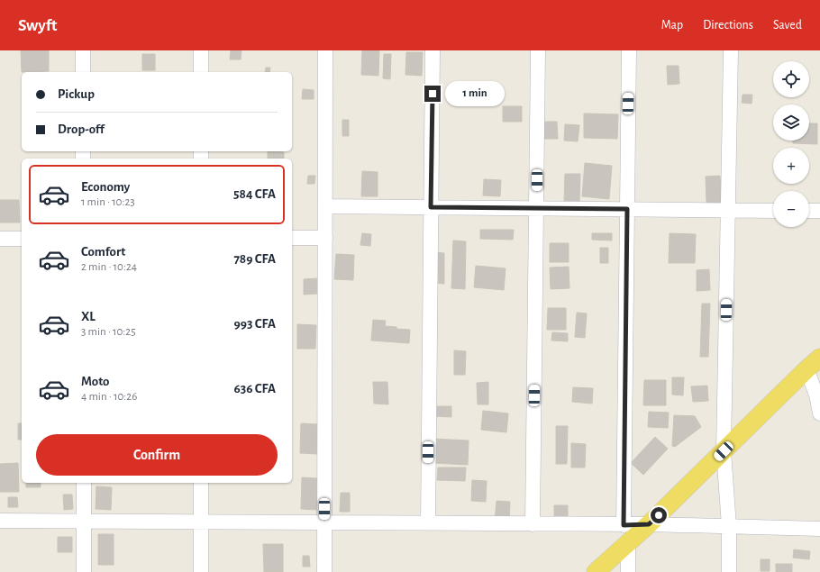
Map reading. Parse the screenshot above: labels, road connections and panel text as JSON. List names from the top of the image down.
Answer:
{
  "page": {
    "header": "Swyft",
    "nav": ["Map", "Directions", "Saved"],
    "map_buttons": ["+", "−"],
    "banner": ["Pickup", "Drop-off"],
    "bubble": "1 min",
    "list": [
      {
        "name": "Economy",
        "note": "1 min · 10:23",
        "value": "584 CFA"
      },
      {
        "name": "Comfort",
        "note": "2 min · 10:24",
        "value": "789 CFA"
      },
      {
        "name": "XL",
        "note": "3 min · 10:25",
        "value": "993 CFA"
      },
      {
        "name": "Moto",
        "note": "4 min · 10:26",
        "value": "636 CFA"
      }
    ],
    "buttons": "Confirm"
  }
}
